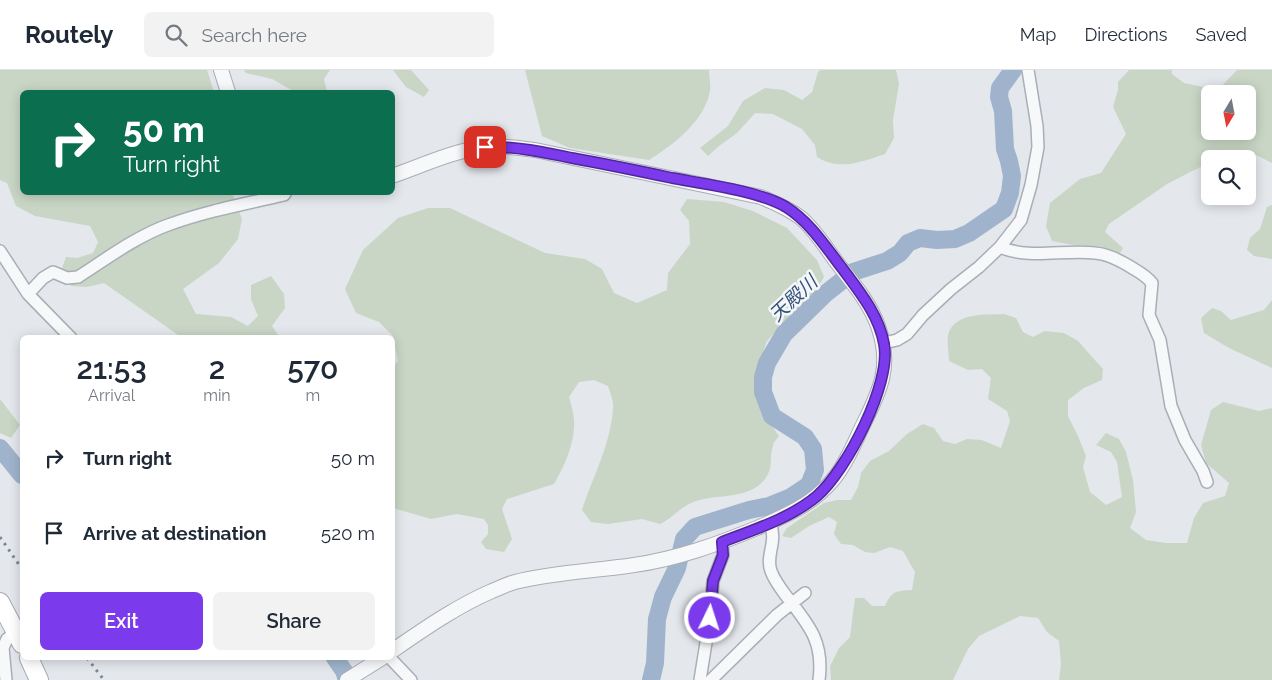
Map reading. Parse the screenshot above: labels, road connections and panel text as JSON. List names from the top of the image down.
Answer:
{
  "water": ["天殿川"],
  "north": "bottom",
  "page": {
    "header": "Routely",
    "search": "Search here",
    "nav": ["Map", "Directions", "Saved"],
    "turn": ["50 m", "Turn right"],
    "eta": [
      "21:53",
      "Arrival",
      "2",
      "min",
      "570",
      "m"
    ],
    "list": [
      {
        "name": "Turn right",
        "value": "50 m"
      },
      {
        "name": "Arrive at destination",
        "value": "520 m"
      }
    ],
    "buttons": ["Exit", "Share"]
  }
}
